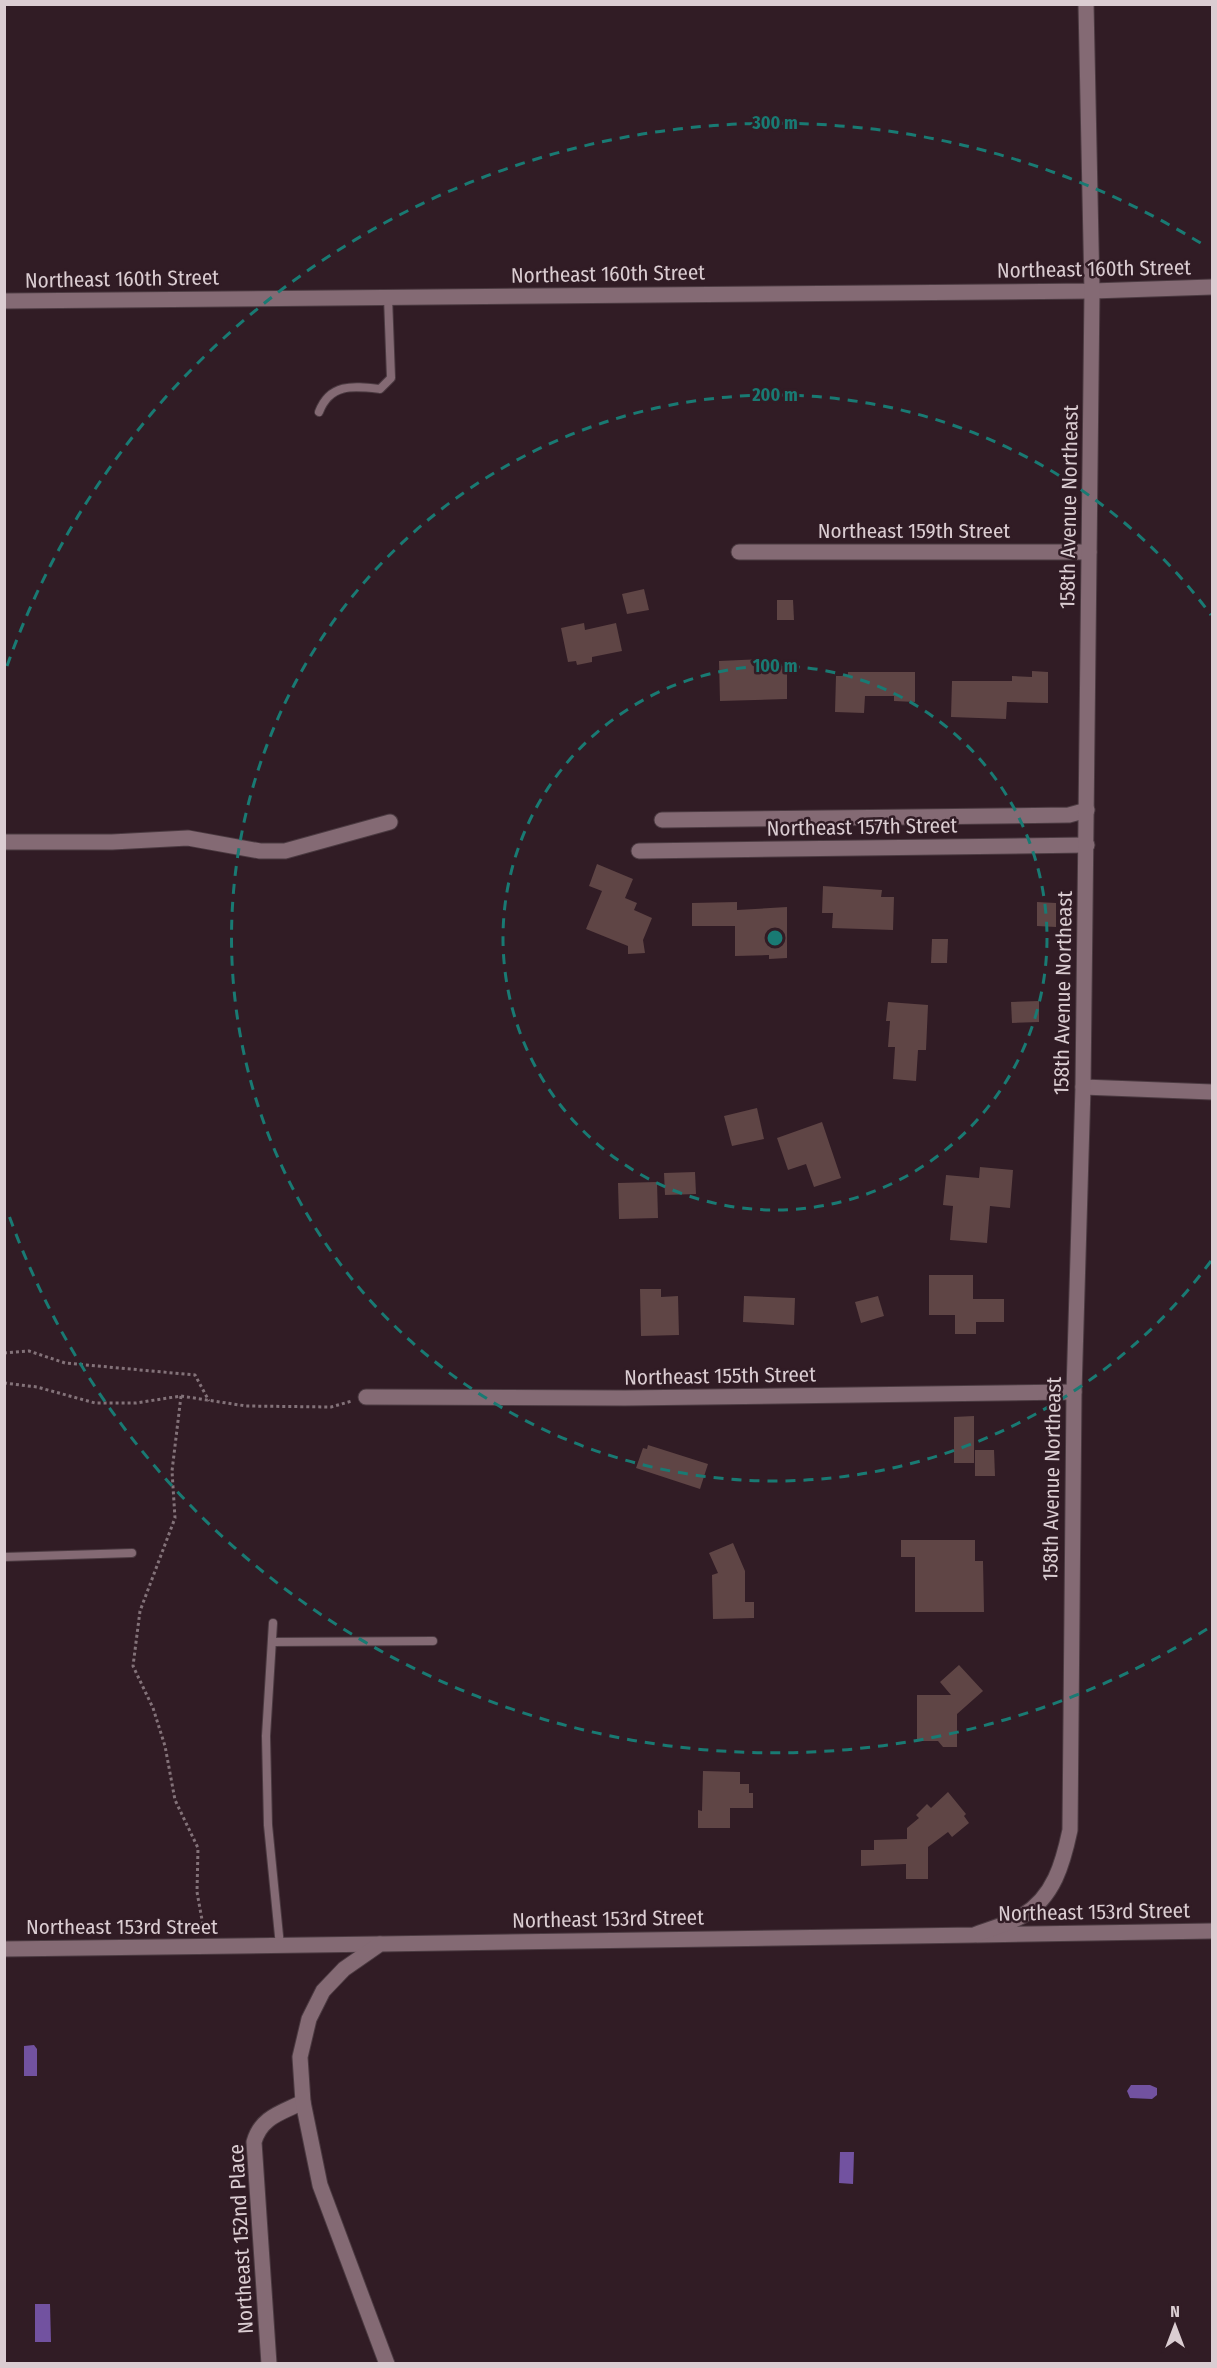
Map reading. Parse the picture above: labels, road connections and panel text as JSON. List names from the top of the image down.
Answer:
{
  "streets": {
    "street": [
      "Northeast 160th Street",
      "158th Avenue Northeast",
      "Northeast 159th Street",
      "Northeast 157th Street",
      "Northeast 155th Street",
      "Northeast 153rd Street",
      "Northeast 152nd Place"
    ]
  },
  "crossings": [
    ["Northeast 160th Street", "158th Avenue Northeast"],
    ["158th Avenue Northeast", "Northeast 159th Street"],
    ["158th Avenue Northeast", "Northeast 157th Street"],
    ["158th Avenue Northeast", "Northeast 155th Street"],
    ["158th Avenue Northeast", "Northeast 153rd Street"]
  ],
  "north": "top",
  "rings": ["300 m", "200 m", "100 m"]
}
